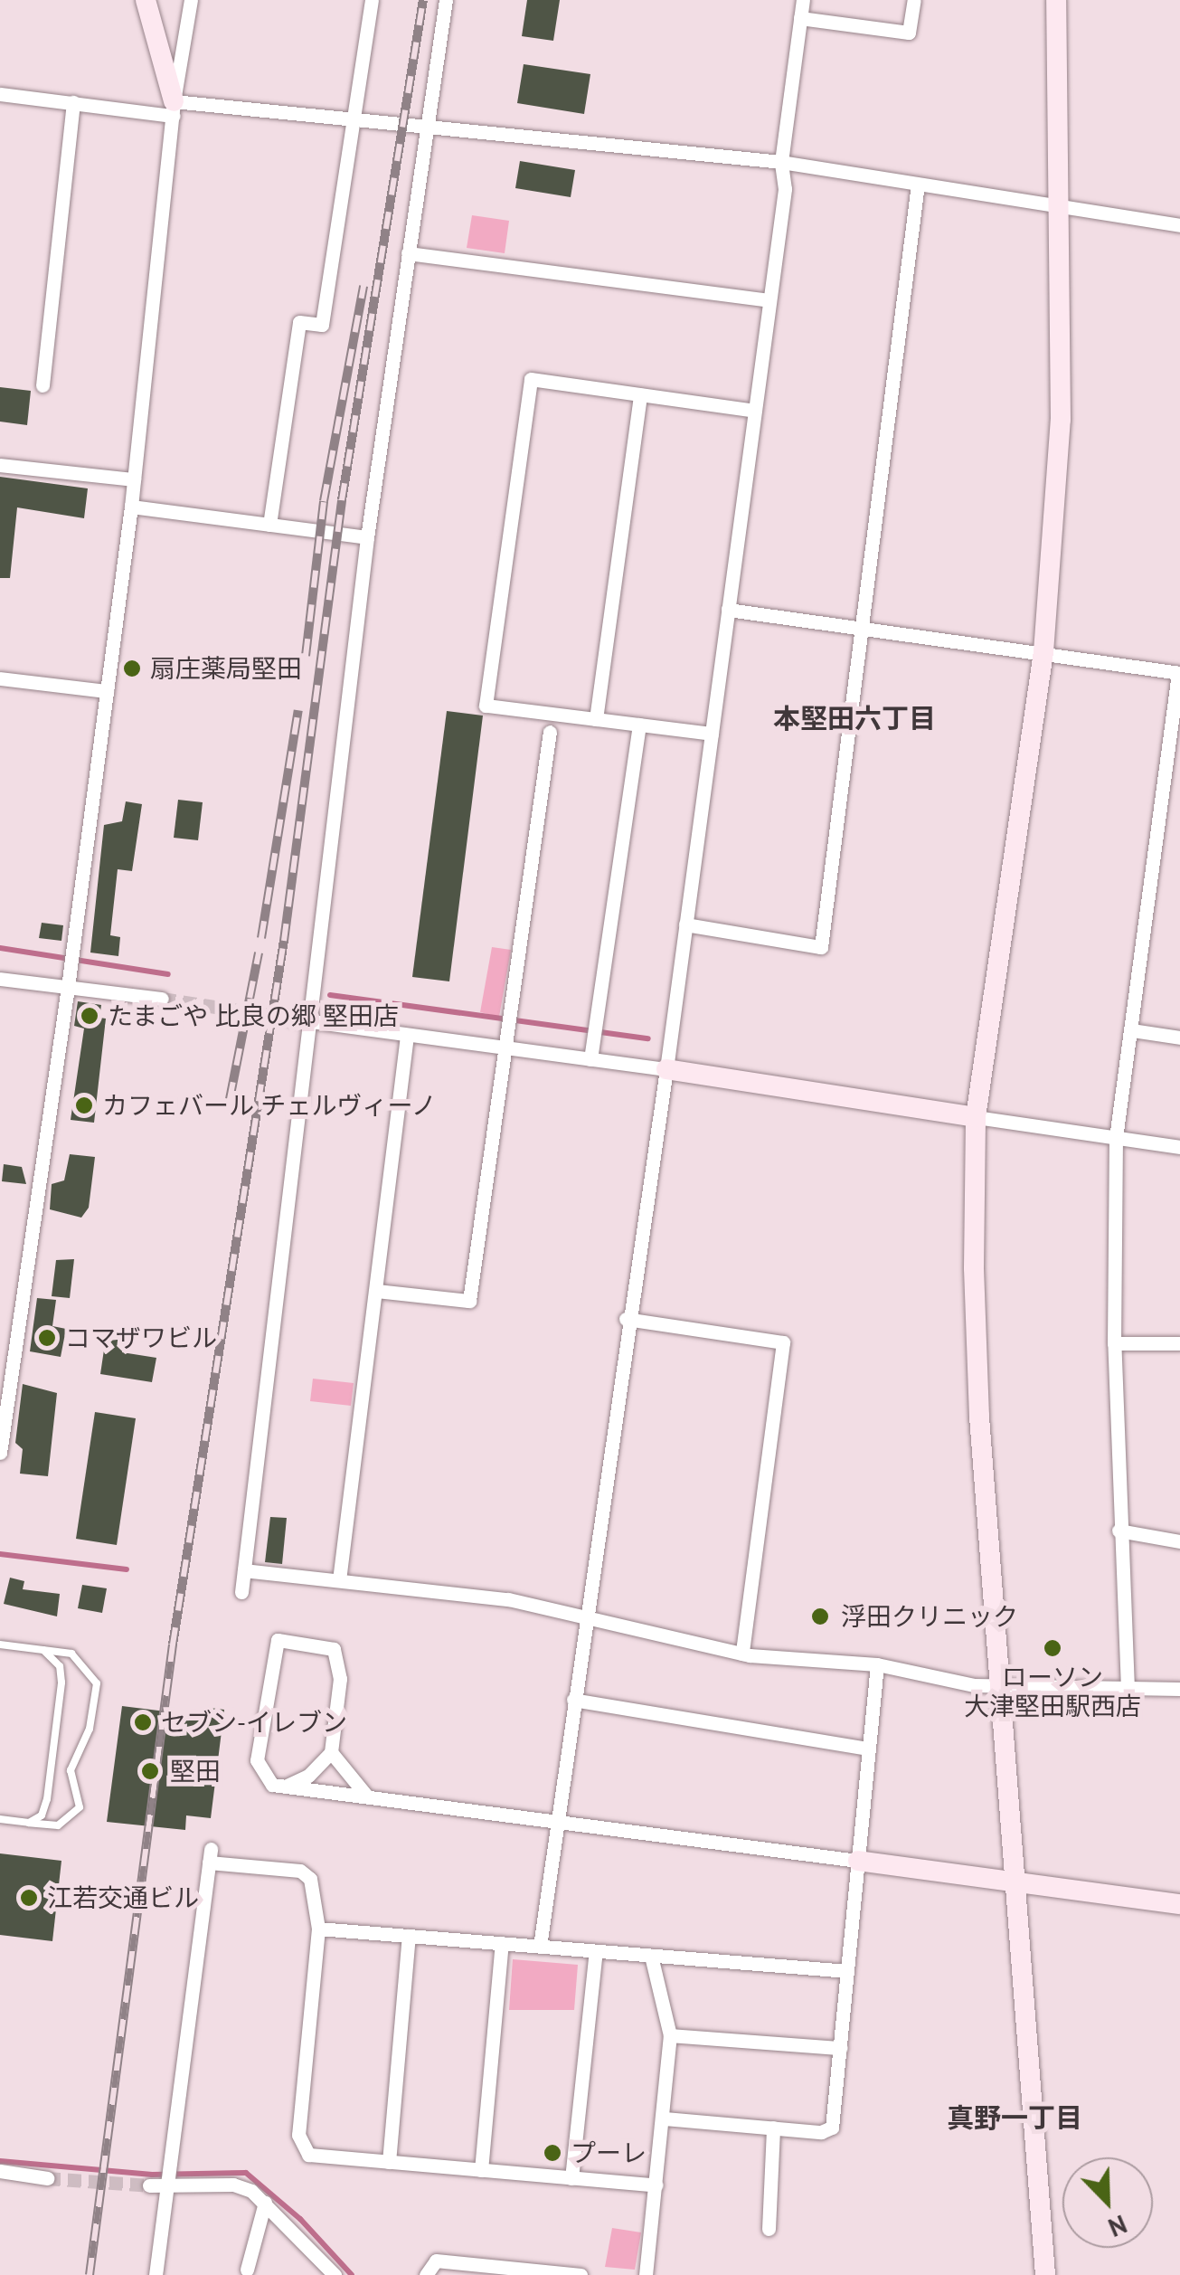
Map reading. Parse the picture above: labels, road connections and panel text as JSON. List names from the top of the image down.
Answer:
{
  "districts": ["本堅田六丁目", "真野一丁目"],
  "places": [
    "扇庄薬局堅田",
    "たまごや 比良の郷 堅田店",
    "カフェバール チェルヴィーノ",
    "コマザワビル",
    "浮田クリニック",
    "ローソン 大津堅田駅西店",
    "セブン-イレブン",
    "堅田",
    "江若交通ビル",
    "プーレ"
  ],
  "north": "bottom right"
}
